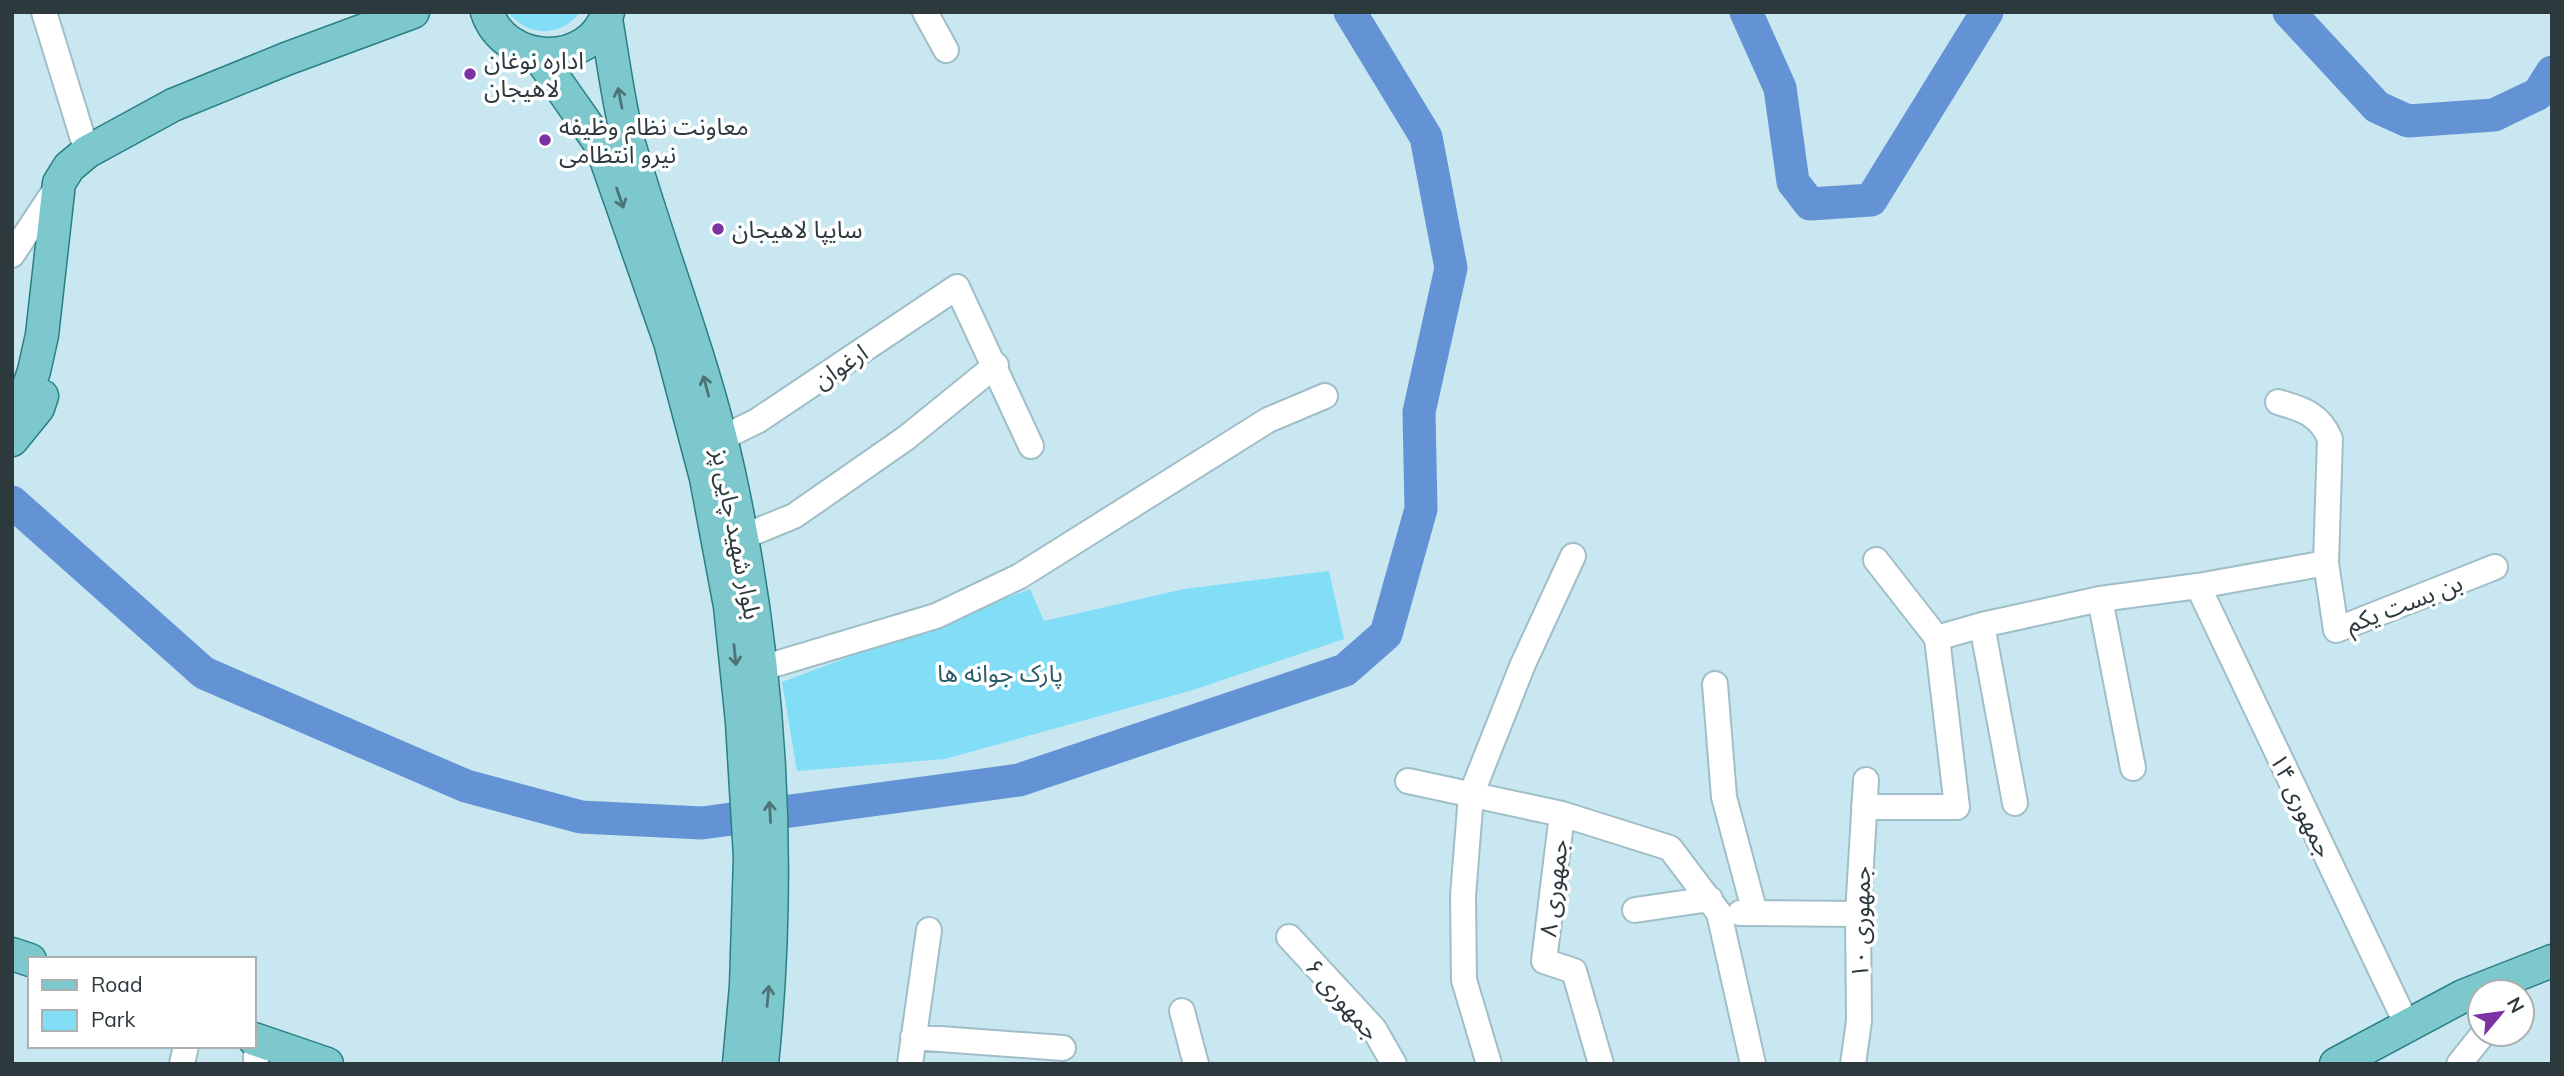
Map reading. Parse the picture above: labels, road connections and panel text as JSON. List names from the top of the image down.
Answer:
{
  "streets": {
    "main road": ["بلوار شهید چایی پز"],
    "street": [
      "ارغوان",
      "بن بست یکم",
      "جمهوری ۱۴",
      "جمهوری ۸",
      "جمهوری ۱۰",
      "جمهوری ۶"
    ]
  },
  "crossings": [
    ["ارغوان", "بلوار شهید چایی پز"]
  ],
  "parks": ["پارک جوانه ها"],
  "places": ["اداره نوغان لاهیجان", "معاونت نظام وظیفه نیرو انتظامی", "سایپا لاهیجان"],
  "legend": ["Road", "Park"],
  "north": "top right"
}
